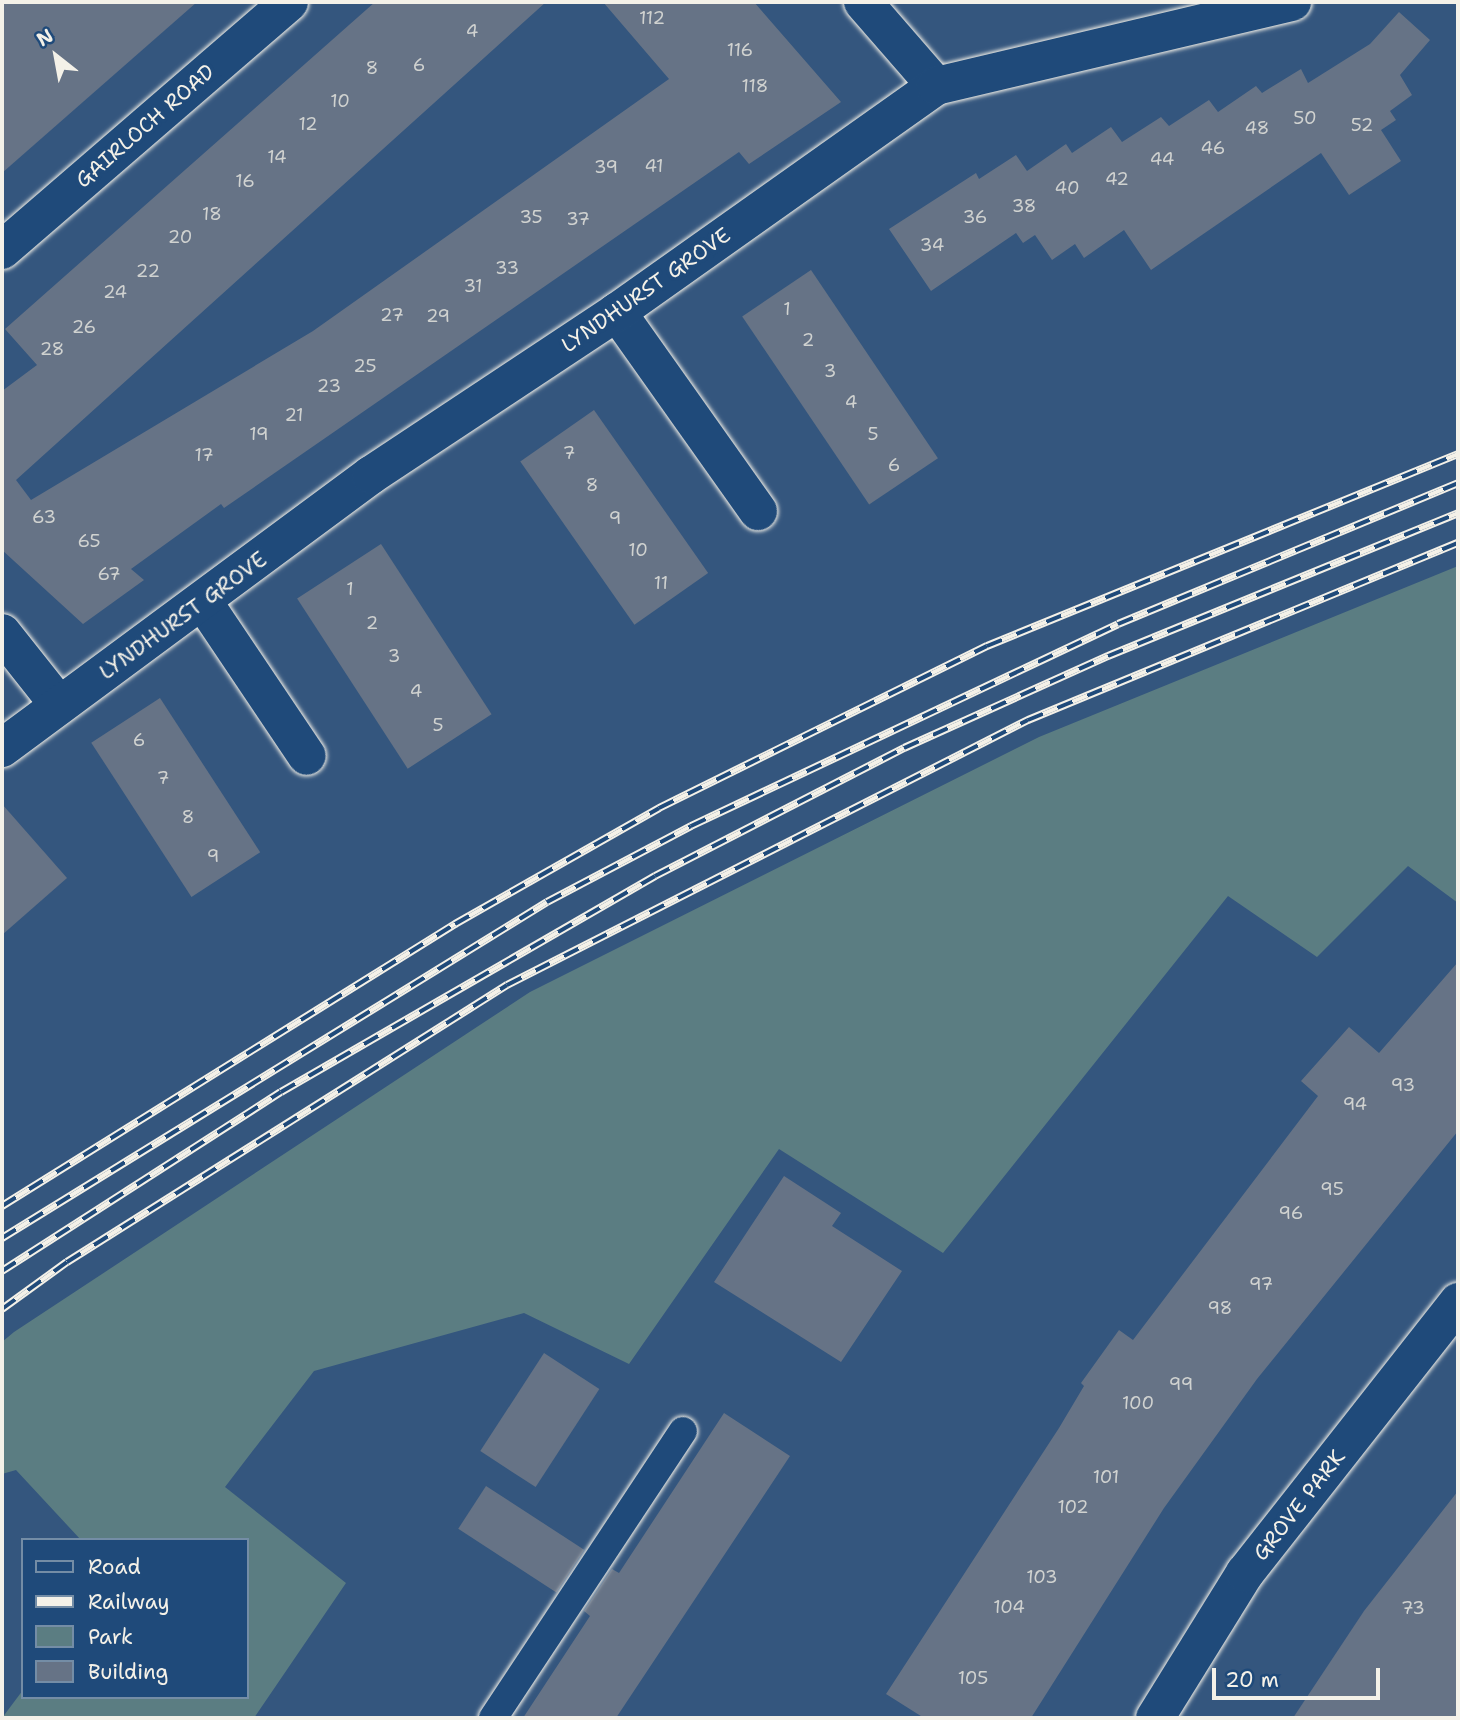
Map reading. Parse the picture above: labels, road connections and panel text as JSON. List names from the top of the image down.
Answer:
{
  "streets": {
    "street": ["GAIRLOCH ROAD", "LYNDHURST GROVE", "GROVE PARK"]
  },
  "house_numbers": [
    "112",
    "4",
    "116",
    "6",
    "8",
    "118",
    "10",
    "50",
    "12",
    "52",
    "48",
    "46",
    "14",
    "44",
    "41",
    "39",
    "42",
    "16",
    "40",
    "38",
    "18",
    "35",
    "36",
    "37",
    "20",
    "34",
    "33",
    "22",
    "31",
    "24",
    "1",
    "27",
    "29",
    "26",
    "2",
    "28",
    "25",
    "3",
    "23",
    "4",
    "21",
    "19",
    "5",
    "7",
    "17",
    "6",
    "8",
    "63",
    "9",
    "65",
    "10",
    "67",
    "11",
    "1",
    "2",
    "3",
    "4",
    "5",
    "6",
    "7",
    "8",
    "9",
    "93",
    "94",
    "95",
    "96",
    "97",
    "98",
    "99",
    "100",
    "101",
    "102",
    "103",
    "104",
    "73",
    "105"
  ],
  "legend": [
    "Road",
    "Railway",
    "Park",
    "Building"
  ],
  "scale_bar": "20 m",
  "north": "top left"
}
